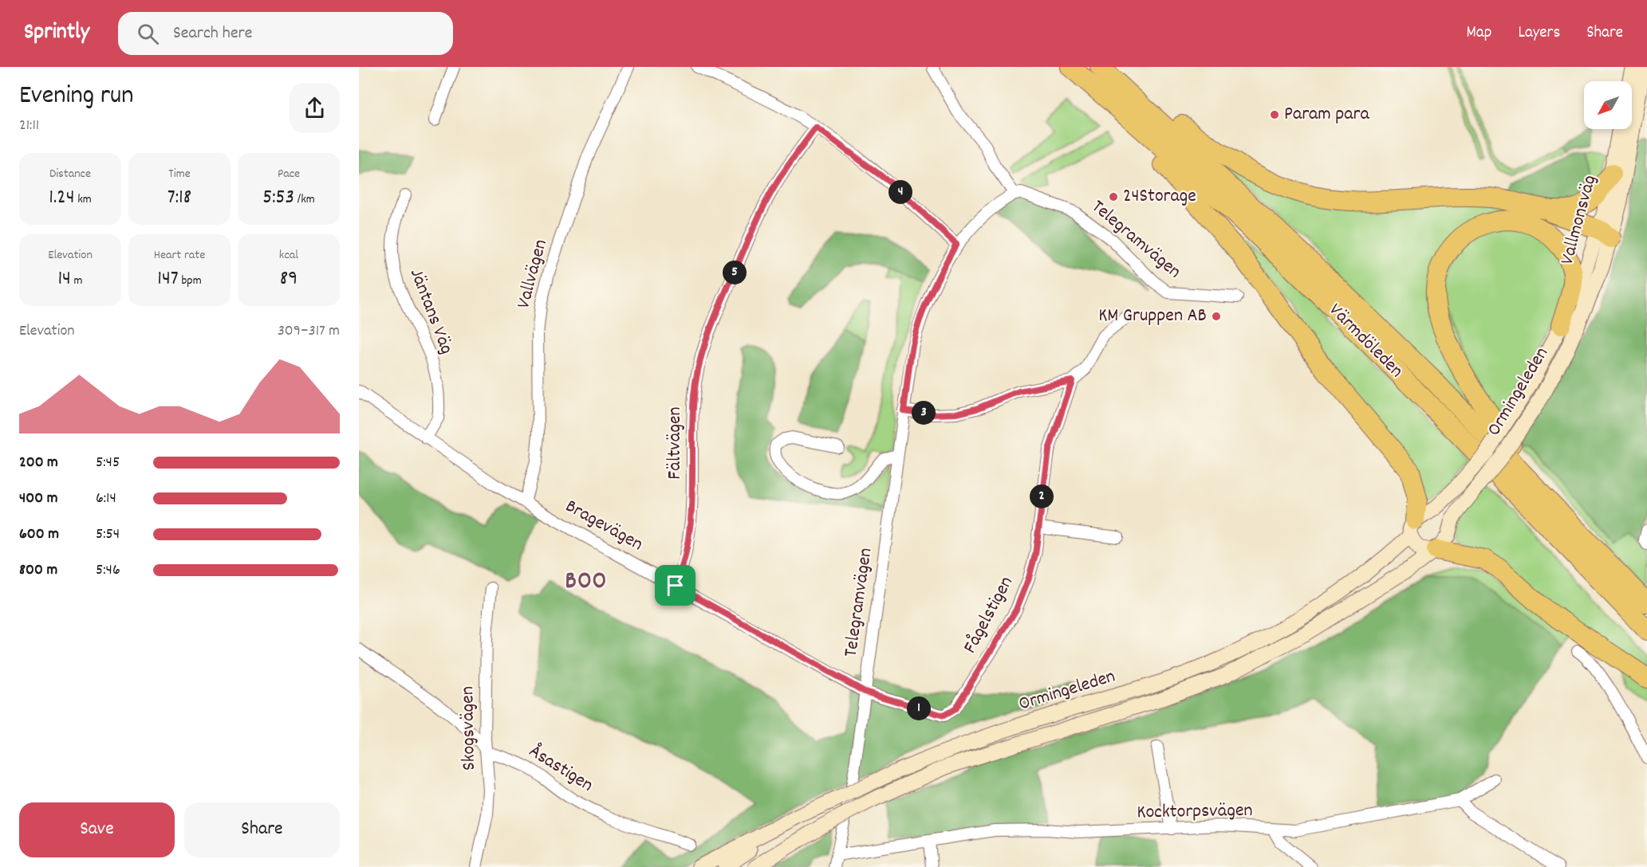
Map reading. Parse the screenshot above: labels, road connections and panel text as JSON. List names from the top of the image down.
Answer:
{
  "streets": {
    "highway": ["Värmdöleden"],
    "main road": ["Vallmonsväg", "Ormingeleden"],
    "street": [
      "Telegramvägen",
      "Vallvägen",
      "Jäntans Väg",
      "Fältvägen",
      "Bragevägen",
      "Fågelstigen",
      "Skogsvägen",
      "Åsastigen",
      "Kocktorpsvägen"
    ]
  },
  "crossings": [
    ["Vallmonsväg", "Ormingeleden"],
    ["Telegramvägen", "Bragevägen"],
    ["Telegramvägen", "Fågelstigen"],
    ["Telegramvägen", "Kocktorpsvägen"],
    ["Vallvägen", "Bragevägen"],
    ["Jäntans Väg", "Bragevägen"],
    ["Fältvägen", "Bragevägen"],
    ["Bragevägen", "Fågelstigen"],
    ["Skogsvägen", "Åsastigen"]
  ],
  "districts": ["BOO"],
  "places": ["Param para", "24Storage", "KM Gruppen AB"],
  "north": "bottom left",
  "page": {
    "header": "Sprintly",
    "search": "Search here",
    "nav": ["Map", "Layers", "Share"],
    "heading": ["Evening run", "21:11"],
    "stats": [
      ["Distance", "1.24 km"],
      ["Time", "7:18"],
      ["Pace", "5:53 /km"],
      ["Elevation", "14 m"],
      ["Heart rate", "147 bpm"],
      ["kcal", "89"]
    ],
    "pins": [
      "4",
      "5",
      "3",
      "2",
      "1"
    ],
    "chart": ["Elevation", "309–317 m"],
    "list": [
      {
        "name": "200 m",
        "note": "5:45"
      },
      {
        "name": "400 m",
        "note": "6:14"
      },
      {
        "name": "600 m",
        "note": "5:54"
      },
      {
        "name": "800 m",
        "note": "5:46"
      }
    ],
    "buttons": ["Save", "Share"]
  }
}
